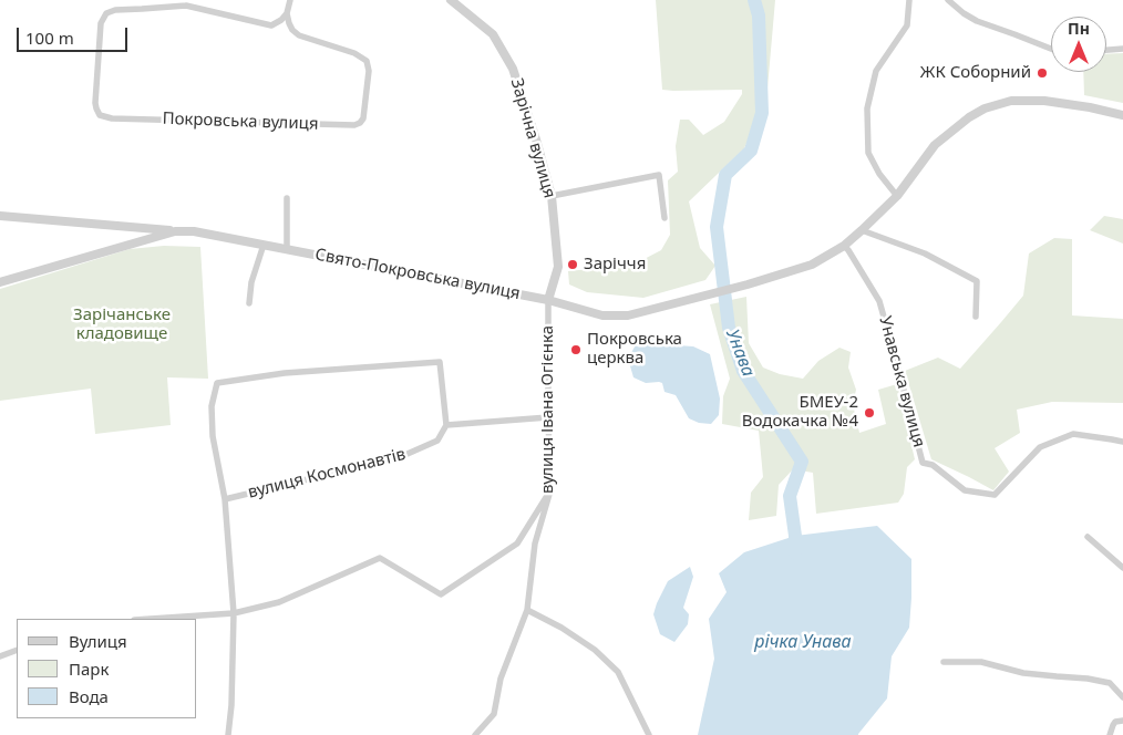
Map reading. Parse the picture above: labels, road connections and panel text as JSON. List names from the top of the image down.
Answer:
{
  "streets": {
    "street": [
      "Покровська вулиця",
      "Зарічна вулиця",
      "Свято-Покровська вулиця",
      "Унавська вулиця",
      "вулиця Івана Огієнка",
      "вулиця Космонавтів"
    ]
  },
  "crossings": [
    ["Зарічна вулиця", "Свято-Покровська вулиця"],
    ["Зарічна вулиця", "вулиця Івана Огієнка"],
    ["Свято-Покровська вулиця", "Унавська вулиця"],
    ["Свято-Покровська вулиця", "вулиця Івана Огієнка"]
  ],
  "water": ["Унава", "річка Унава"],
  "parks": ["Зарічанське кладовище"],
  "places": [
    "ЖК Соборний",
    "Заріччя",
    "Покровська церква",
    "БМЕУ-2 Водокачка №4"
  ],
  "legend": ["Вулиця", "Парк", "Вода"],
  "scale_bar": "100 m",
  "north": "top"
}
